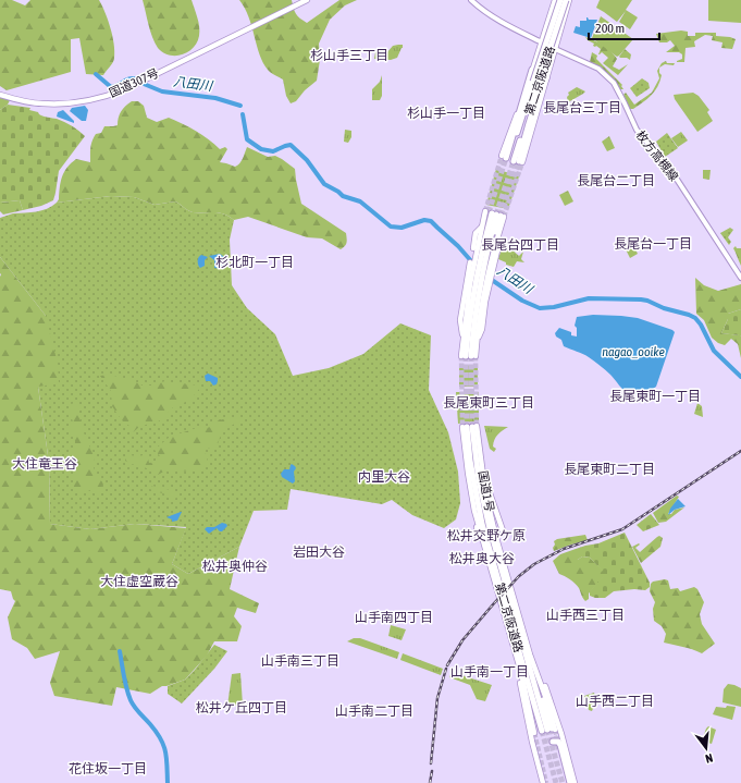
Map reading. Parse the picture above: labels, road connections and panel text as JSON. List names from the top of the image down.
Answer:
{
  "streets": {
    "highway": ["第二京阪道路", "国道307号", "国道1号"],
    "main road": ["枚方高槻線"]
  },
  "crossings": [
    ["第二京阪道路", "国道1号"]
  ],
  "districts": [
    "杉山手三丁目",
    "長尾台三丁目",
    "杉山手一丁目",
    "長尾台二丁目",
    "長尾台一丁目",
    "長尾台四丁目",
    "杉北町一丁目",
    "長尾東町一丁目",
    "長尾東町三丁目",
    "大住竜王谷",
    "長尾東町二丁目",
    "内里大谷",
    "松井交野ケ原",
    "岩田大谷",
    "松井奥大谷",
    "松井奥仲谷",
    "大住虚空蔵谷",
    "山手西三丁目",
    "山手南四丁目",
    "山手南三丁目",
    "山手南一丁目",
    "山手西二丁目",
    "松井ケ丘四丁目",
    "山手南二丁目",
    "花住坂一丁目"
  ],
  "water": ["八田川", "nagao_ooike"],
  "scale_bar": "200 m",
  "north": "bottom"
}
